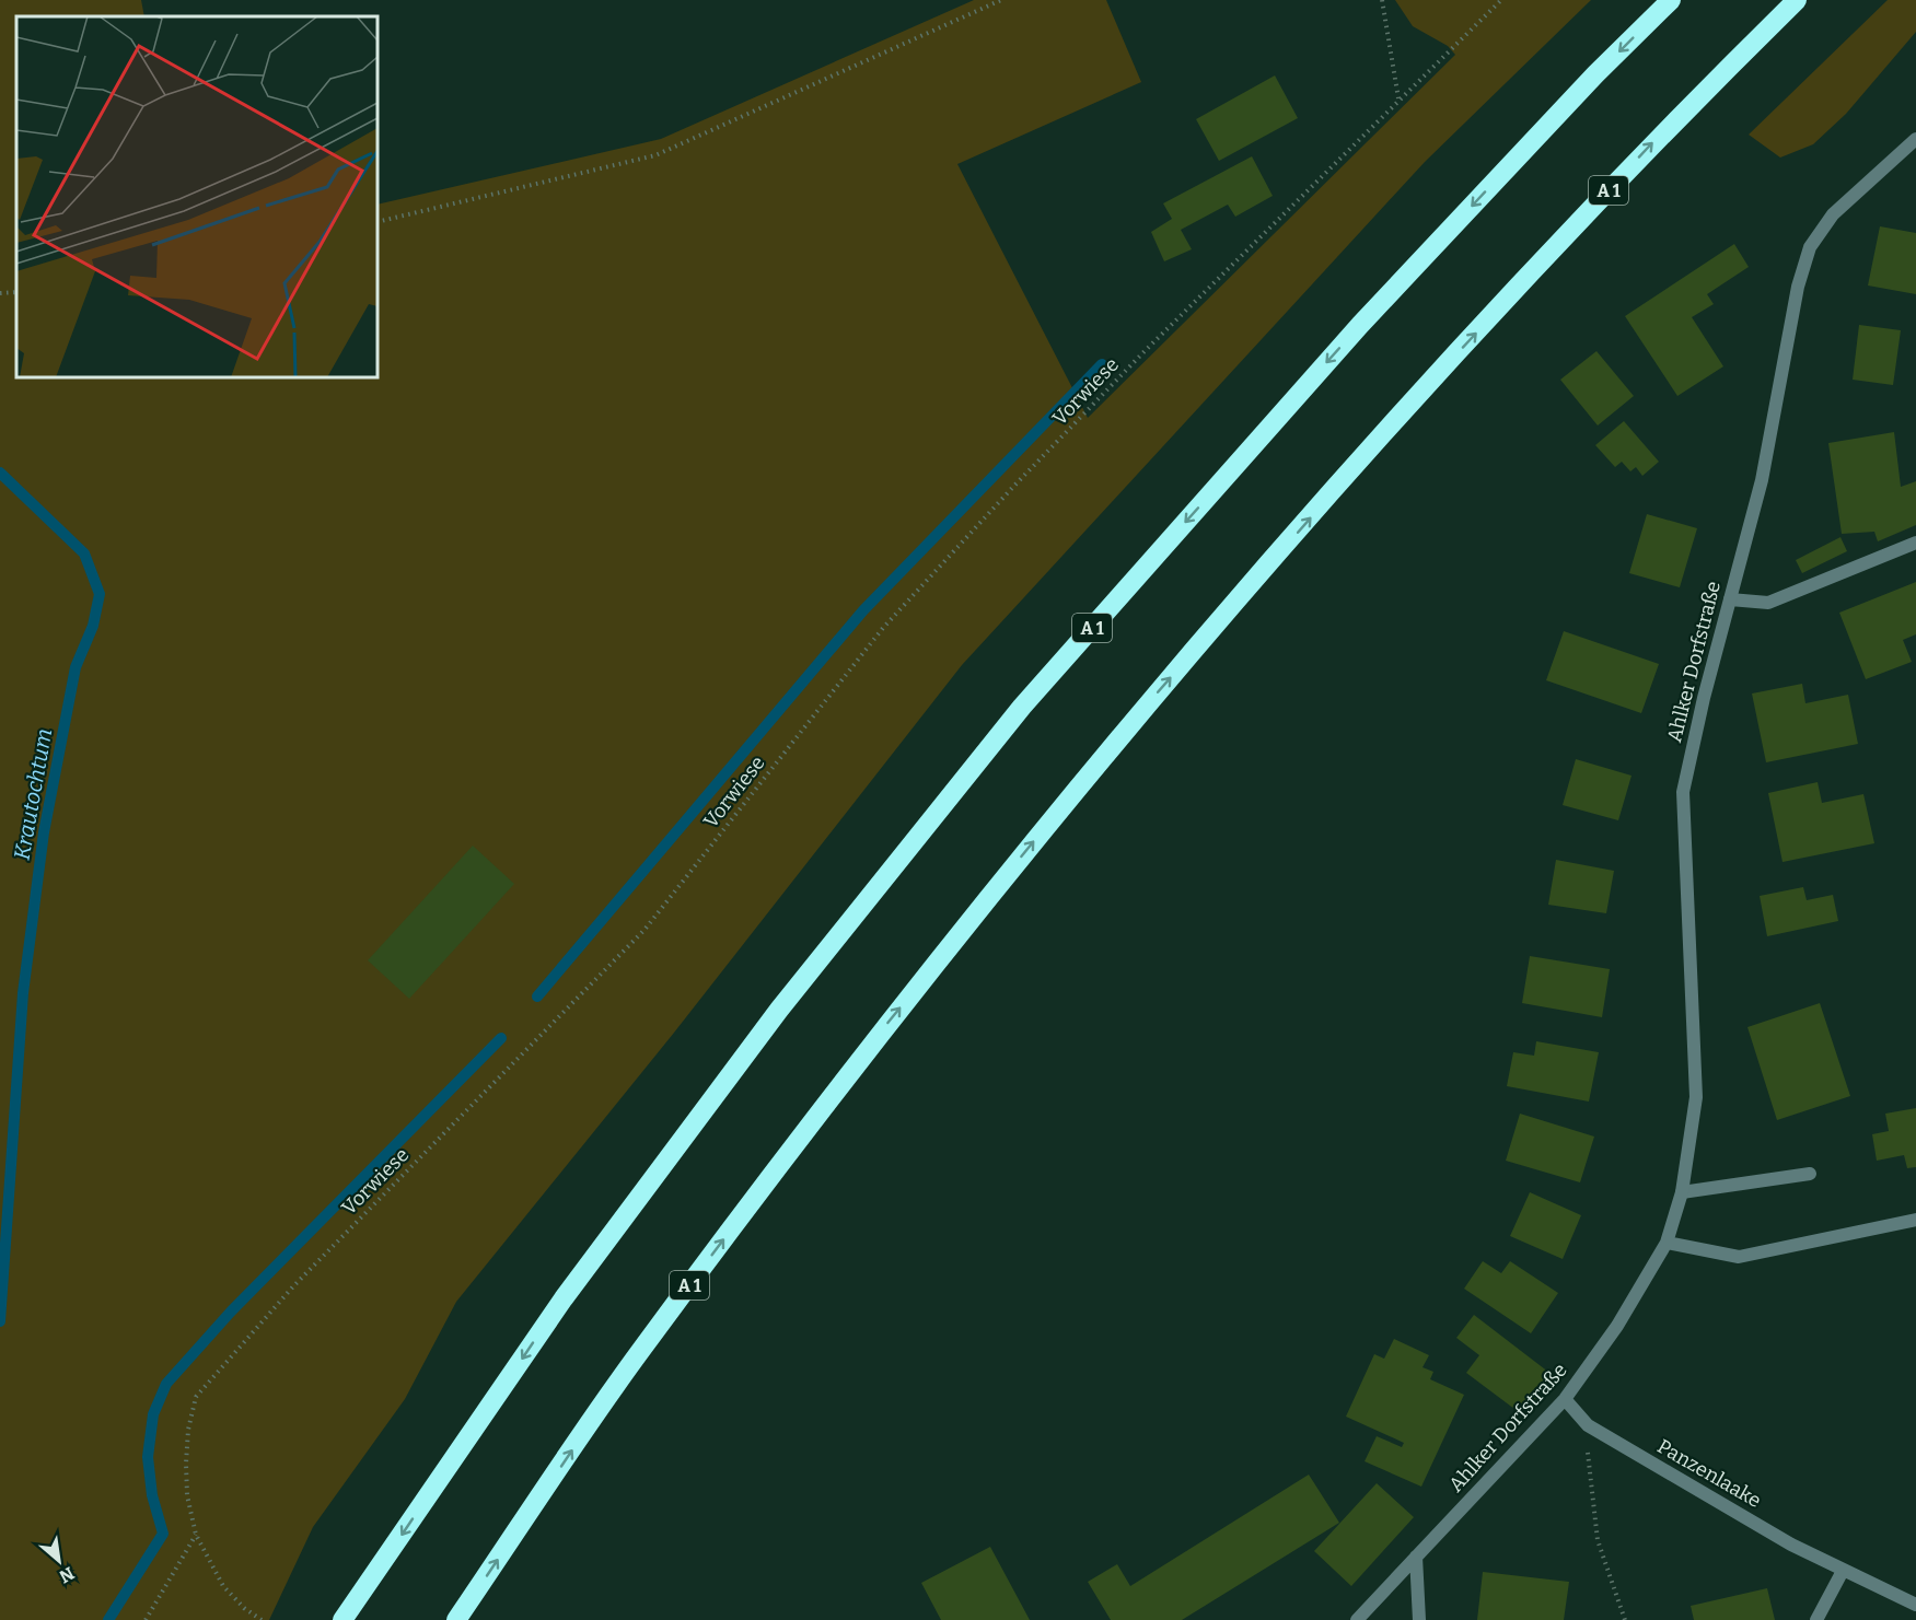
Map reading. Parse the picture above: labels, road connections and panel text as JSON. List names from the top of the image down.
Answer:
{
  "streets": {
    "highway": ["A 1"],
    "street": ["Ahlker Dorfstraße", "Panzenlaake"],
    "path": ["Vorwiese"]
  },
  "crossings": [
    ["Ahlker Dorfstraße", "Panzenlaake"]
  ],
  "water": ["Krautochtum"],
  "north": "bottom right"
}
